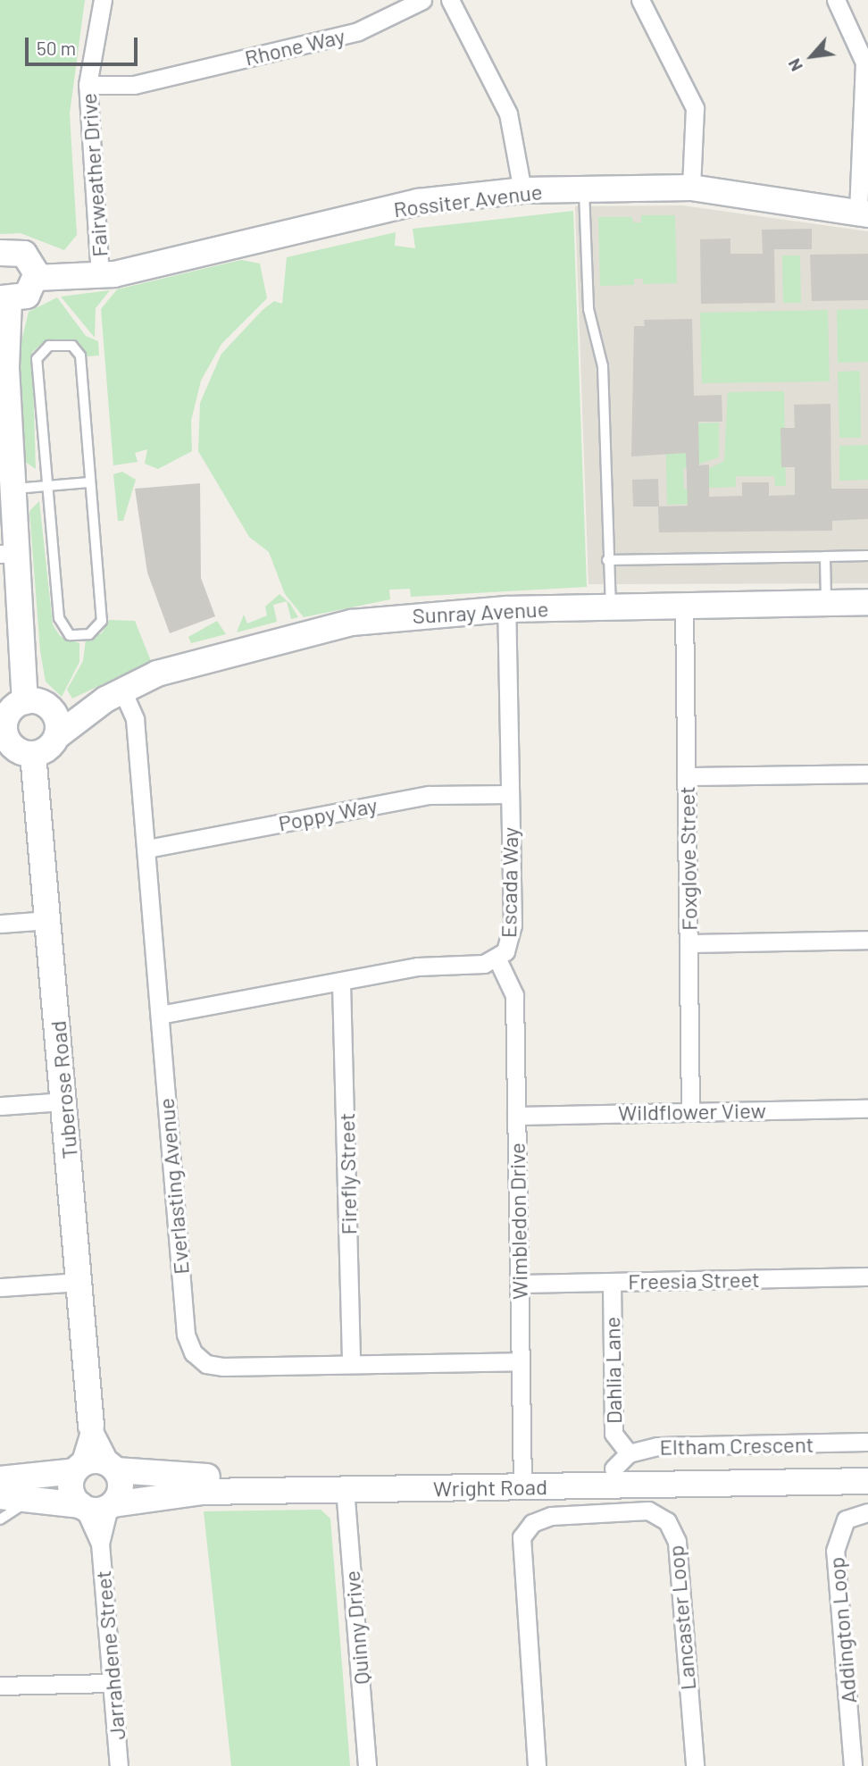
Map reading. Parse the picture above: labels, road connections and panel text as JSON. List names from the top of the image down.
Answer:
{
  "streets": {
    "street": [
      "Rhone Way",
      "Fairweather Drive",
      "Rossiter Avenue",
      "Sunray Avenue",
      "Poppy Way",
      "Foxglove Street",
      "Escada Way",
      "Tuberose Road",
      "Wildflower View",
      "Firefly Street",
      "Everlasting Avenue",
      "Wimbledon Drive",
      "Freesia Street",
      "Dahlia Lane",
      "Eltham Crescent",
      "Wright Road",
      "Lancaster Loop",
      "Quinny Drive",
      "Addington Loop",
      "Jarrahdene Street"
    ]
  },
  "crossings": [
    ["Rhone Way", "Fairweather Drive"],
    ["Fairweather Drive", "Rossiter Avenue"],
    ["Sunray Avenue", "Foxglove Street"],
    ["Sunray Avenue", "Escada Way"],
    ["Sunray Avenue", "Tuberose Road"],
    ["Sunray Avenue", "Everlasting Avenue"],
    ["Poppy Way", "Escada Way"],
    ["Poppy Way", "Everlasting Avenue"],
    ["Foxglove Street", "Wildflower View"],
    ["Escada Way", "Firefly Street"],
    ["Escada Way", "Everlasting Avenue"],
    ["Escada Way", "Wimbledon Drive"],
    ["Tuberose Road", "Wright Road"],
    ["Tuberose Road", "Jarrahdene Street"],
    ["Wildflower View", "Wimbledon Drive"],
    ["Firefly Street", "Everlasting Avenue"],
    ["Everlasting Avenue", "Wimbledon Drive"],
    ["Wimbledon Drive", "Freesia Street"],
    ["Wimbledon Drive", "Wright Road"],
    ["Freesia Street", "Dahlia Lane"],
    ["Dahlia Lane", "Eltham Crescent"],
    ["Dahlia Lane", "Wright Road"],
    ["Eltham Crescent", "Wright Road"],
    ["Wright Road", "Quinny Drive"],
    ["Wright Road", "Jarrahdene Street"]
  ],
  "scale_bar": "50 m",
  "north": "bottom left"
}
